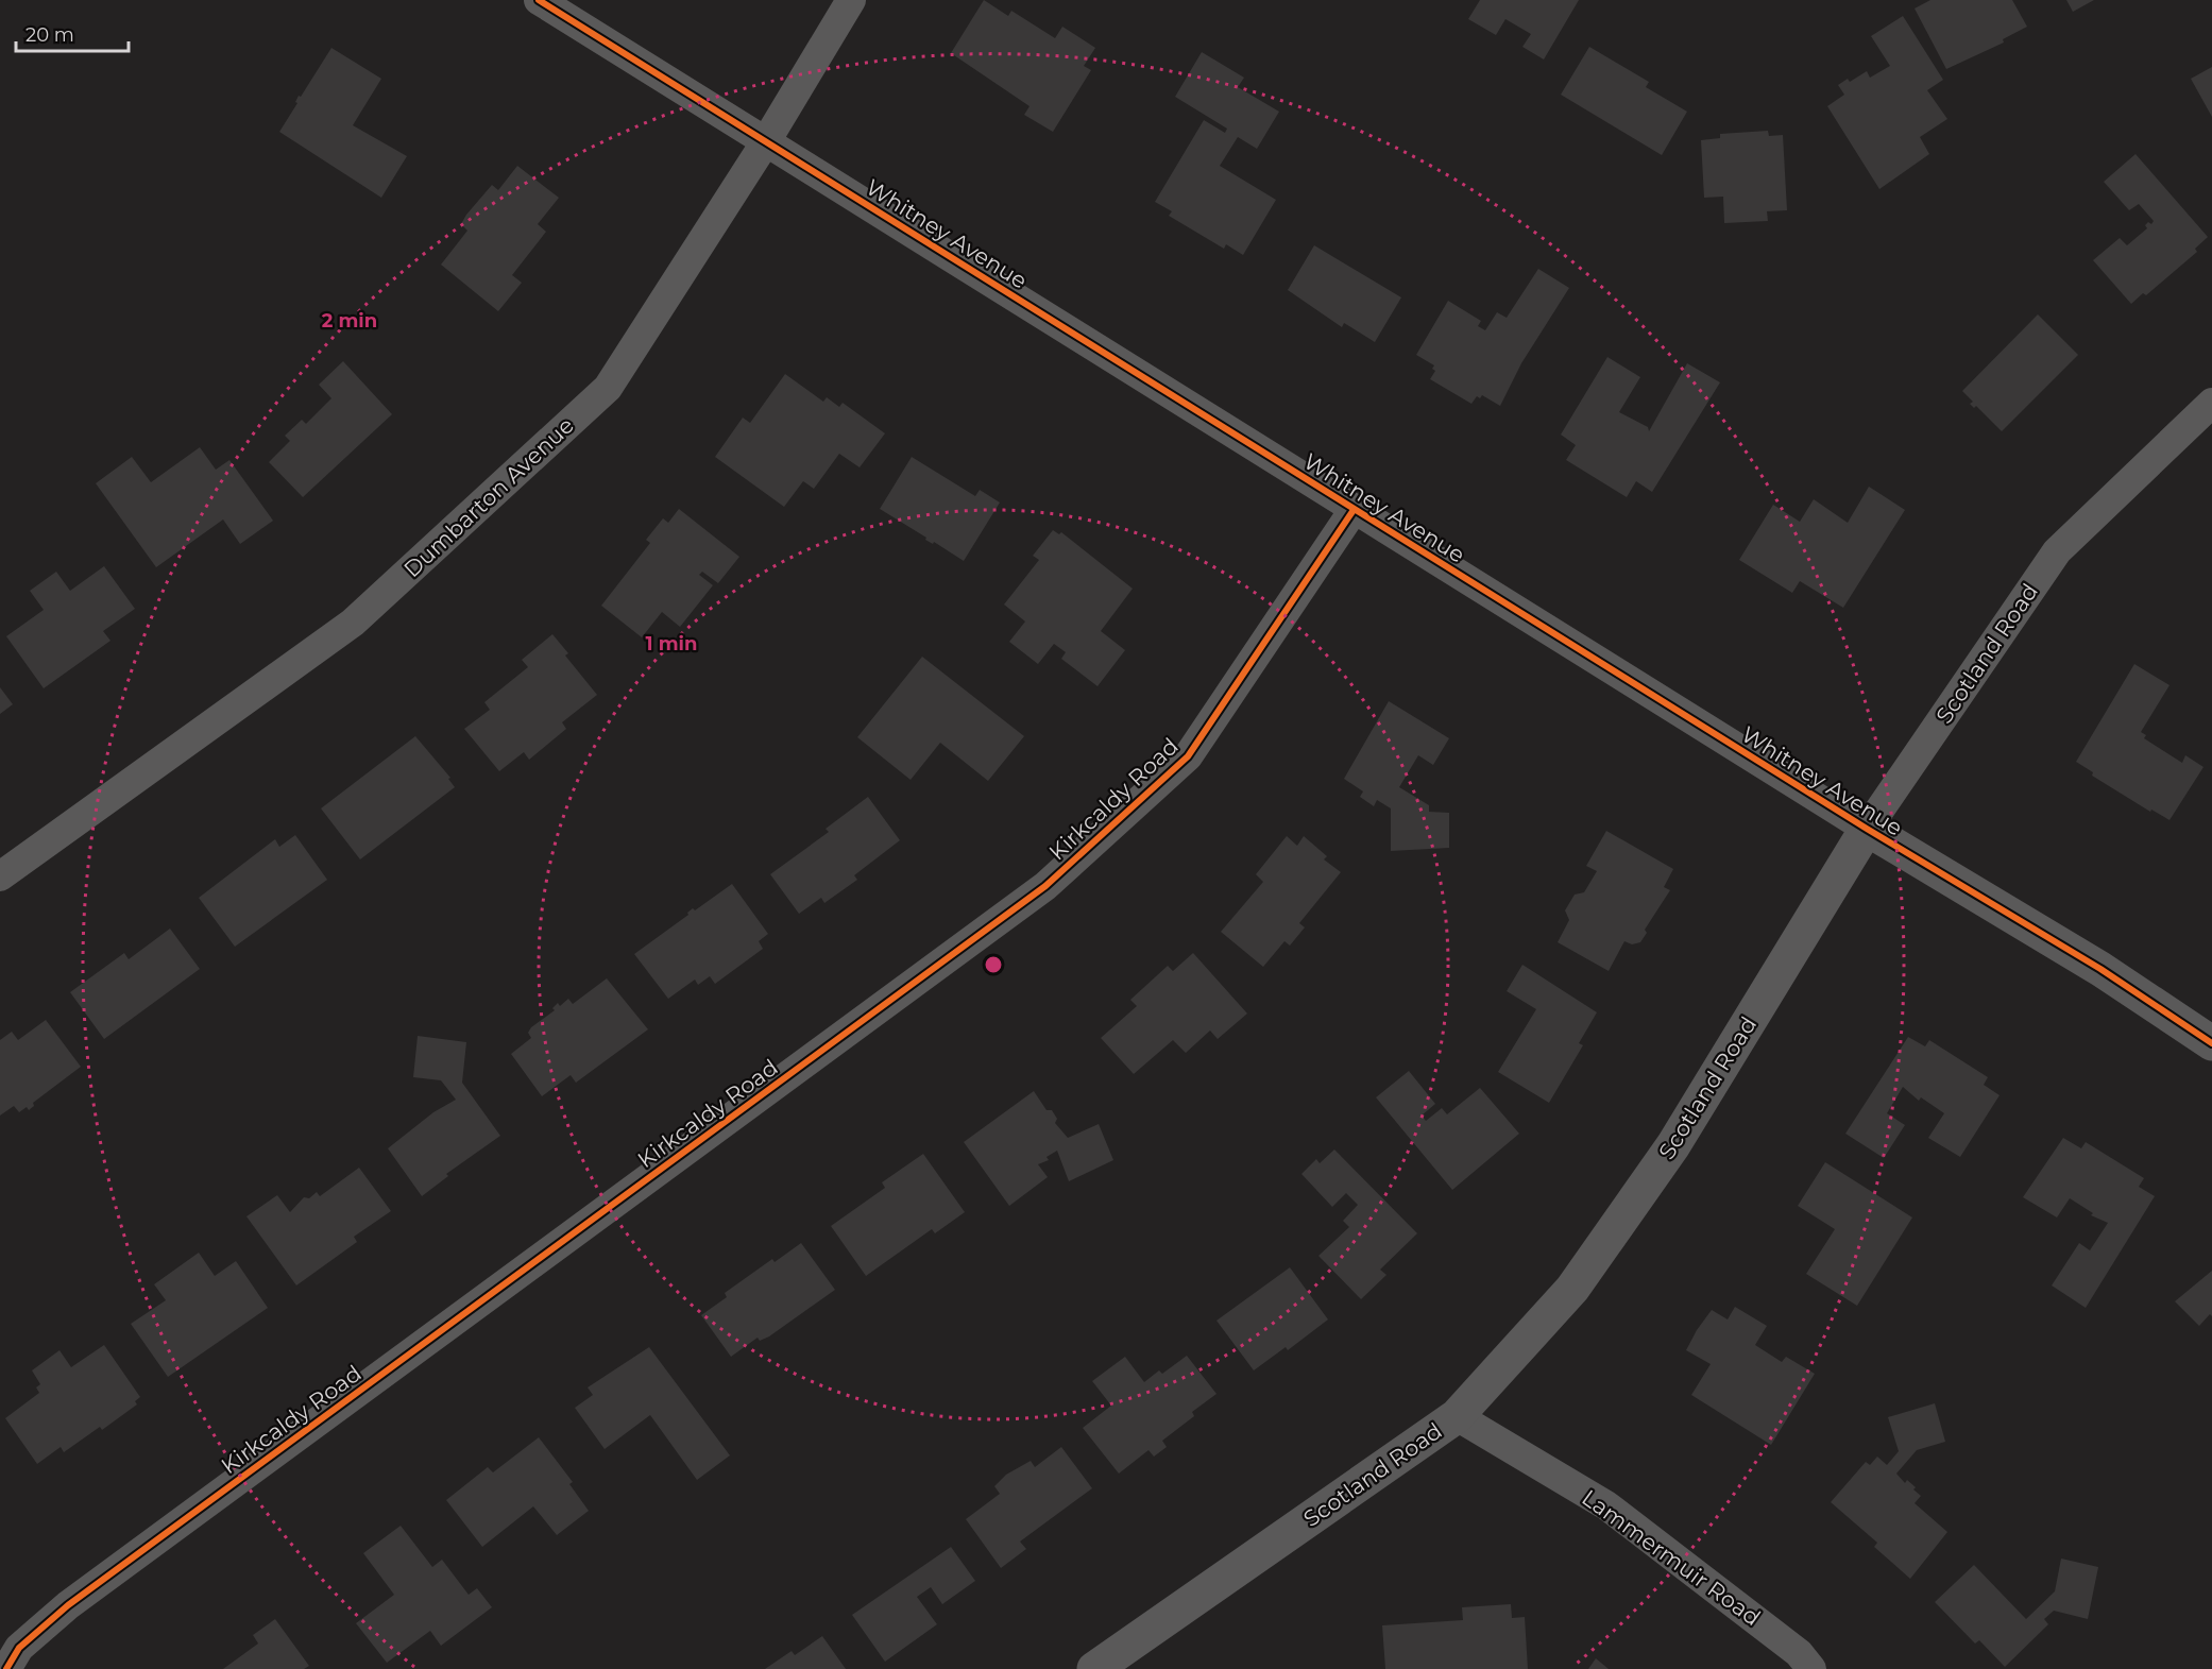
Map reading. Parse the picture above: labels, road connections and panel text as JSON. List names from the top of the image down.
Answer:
{
  "streets": {
    "street": [
      "Whitney Avenue",
      "Dumbarton Avenue",
      "Scotland Road",
      "Kirkcaldy Road",
      "Lammermuir Road"
    ]
  },
  "crossings": [
    ["Whitney Avenue", "Dumbarton Avenue"],
    ["Whitney Avenue", "Scotland Road"],
    ["Whitney Avenue", "Kirkcaldy Road"],
    ["Scotland Road", "Lammermuir Road"]
  ],
  "scale_bar": "20 m",
  "rings": ["2 min", "1 min"]
}
